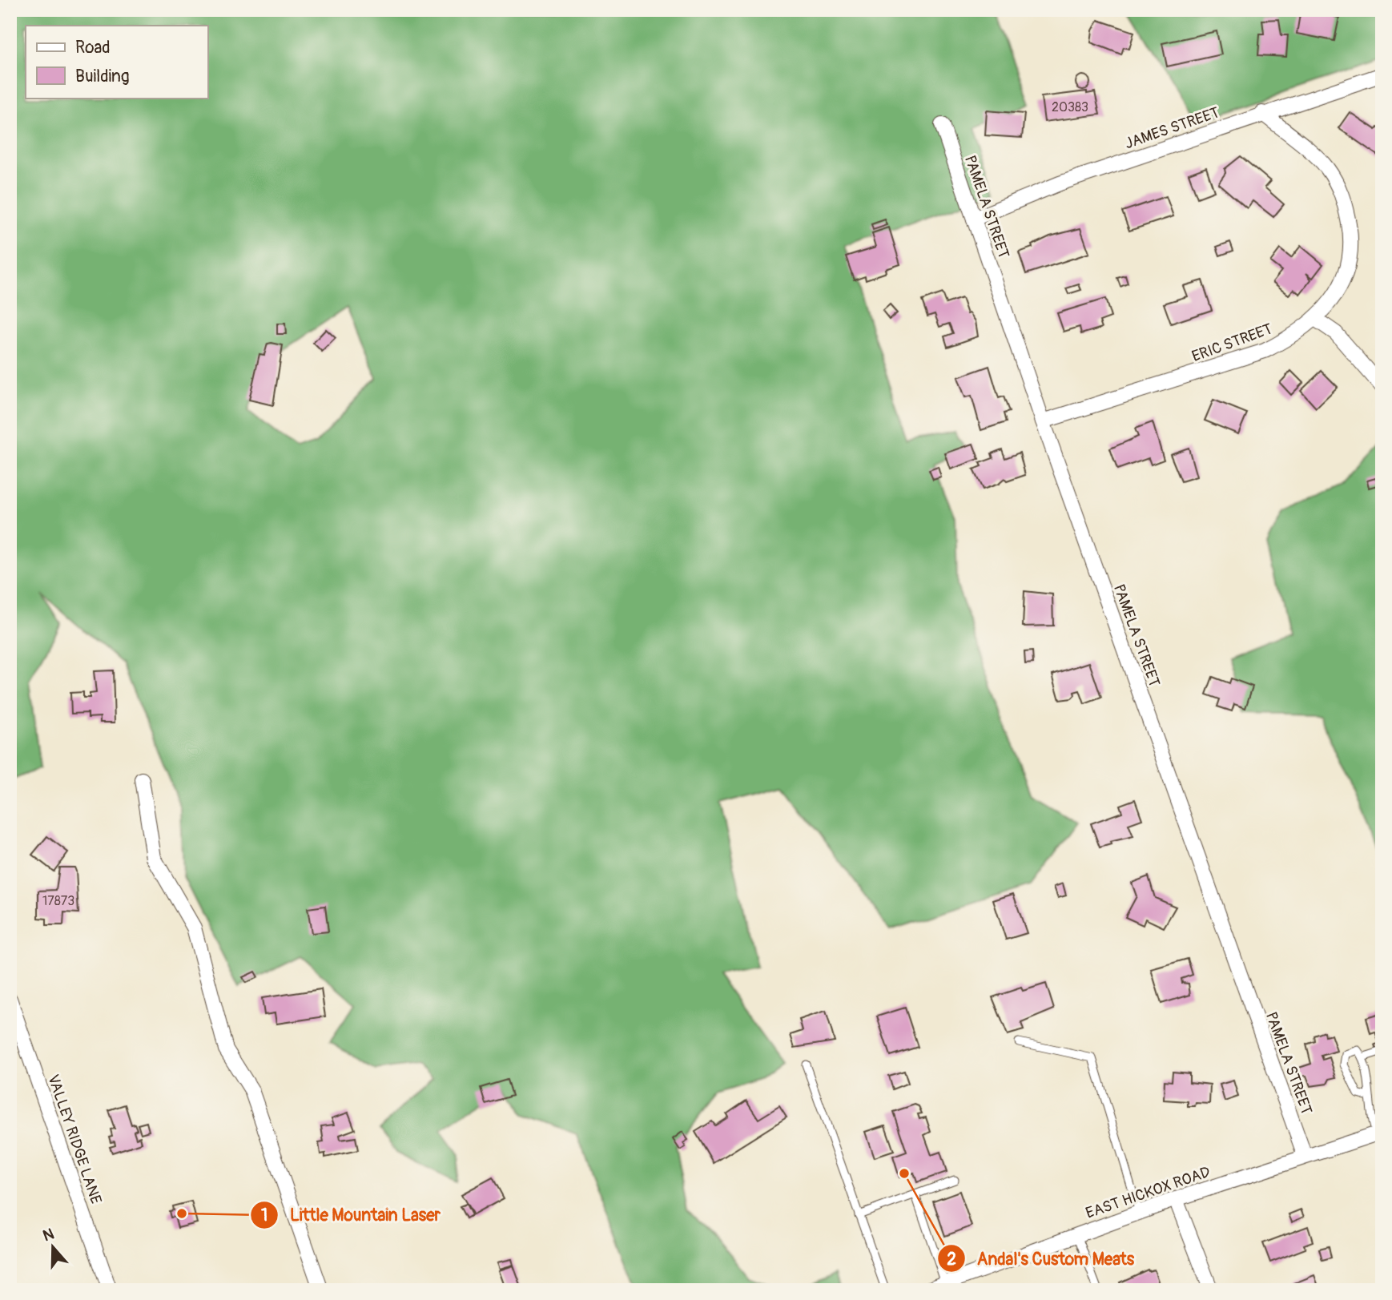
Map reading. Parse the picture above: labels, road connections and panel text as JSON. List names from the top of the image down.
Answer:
{
  "streets": {
    "street": [
      "JAMES STREET",
      "PAMELA STREET",
      "ERIC STREET",
      "VALLEY RIDGE LANE",
      "EAST HICKOX ROAD"
    ]
  },
  "crossings": [
    ["JAMES STREET", "PAMELA STREET"],
    ["JAMES STREET", "ERIC STREET"],
    ["PAMELA STREET", "ERIC STREET"],
    ["PAMELA STREET", "EAST HICKOX ROAD"]
  ],
  "places": ["Andal's Custom Meats", "Little Mountain Laser"],
  "house_numbers": ["20383", "17873"],
  "legend": ["Road", "Building"],
  "north": "top"
}
